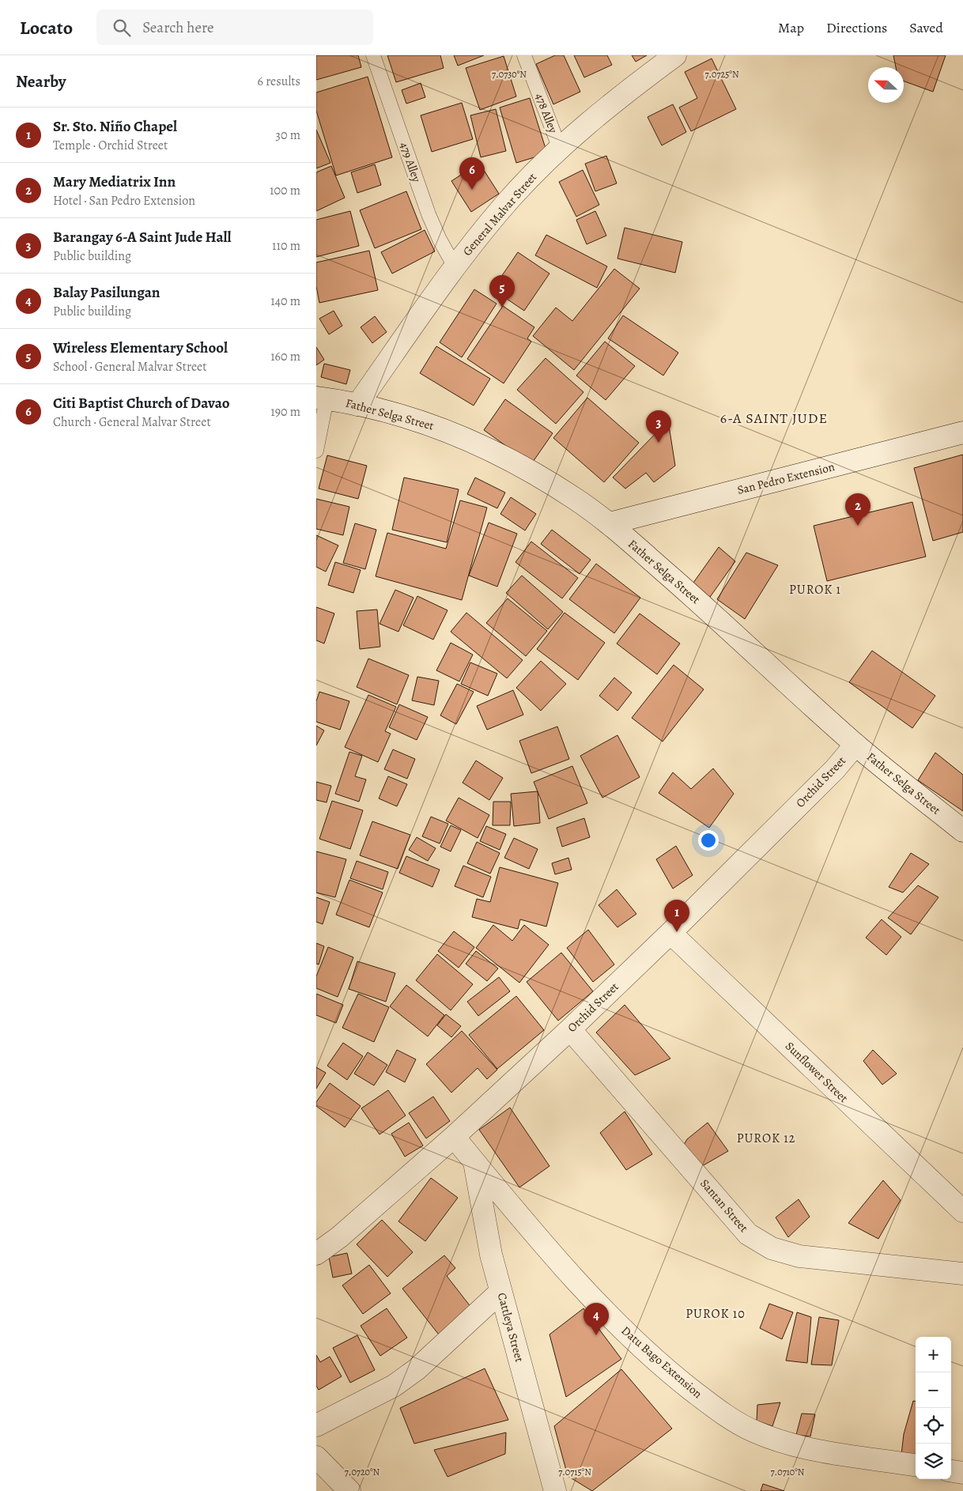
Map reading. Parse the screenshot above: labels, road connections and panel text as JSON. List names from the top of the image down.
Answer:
{
  "streets": {
    "street": [
      "General Malvar Street",
      "Father Selga Street",
      "San Pedro Extension",
      "Orchid Street",
      "Sunflower Street",
      "Santan Street",
      "Cattleya Street",
      "Datu Bago Extension"
    ],
    "lane": ["478 Alley", "479 Alley"]
  },
  "crossings": [
    ["478 Alley", "General Malvar Street"],
    ["479 Alley", "General Malvar Street"],
    ["General Malvar Street", "Father Selga Street"],
    ["Father Selga Street", "San Pedro Extension"],
    ["Father Selga Street", "Orchid Street"],
    ["Orchid Street", "Sunflower Street"],
    ["Orchid Street", "Santan Street"],
    ["Orchid Street", "Datu Bago Extension"],
    ["Cattleya Street", "Datu Bago Extension"]
  ],
  "districts": [
    "6-A SAINT JUDE",
    "PUROK 1",
    "PUROK 12",
    "PUROK 10"
  ],
  "north": "left",
  "page": {
    "header": "Locato",
    "search": "Search here",
    "nav": ["Map", "Directions", "Saved"],
    "heading": ["Nearby", "6 results"],
    "list": [
      {
        "mark": "1",
        "name": "Sr. Sto. Niño Chapel",
        "note": "Temple · Orchid Street",
        "value": "30 m"
      },
      {
        "mark": "2",
        "name": "Mary Mediatrix Inn",
        "note": "Hotel · San Pedro Extension",
        "value": "100 m"
      },
      {
        "mark": "3",
        "name": "Barangay 6-A Saint Jude Hall",
        "note": "Public building",
        "value": "110 m"
      },
      {
        "mark": "4",
        "name": "Balay Pasilungan",
        "note": "Public building",
        "value": "140 m"
      },
      {
        "mark": "5",
        "name": "Wireless Elementary School",
        "note": "School · General Malvar Street",
        "value": "160 m"
      },
      {
        "mark": "6",
        "name": "Citi Baptist Church of Davao",
        "note": "Church · General Malvar Street",
        "value": "190 m"
      }
    ],
    "pins": [
      "6",
      "5",
      "3",
      "2",
      "1",
      "4"
    ],
    "map_buttons": ["+", "−"]
  },
  "coordinates": [
    "7.0725°N",
    "7.0730°N",
    "7.0720°N",
    "7.0715°N",
    "7.0710°N"
  ]
}
